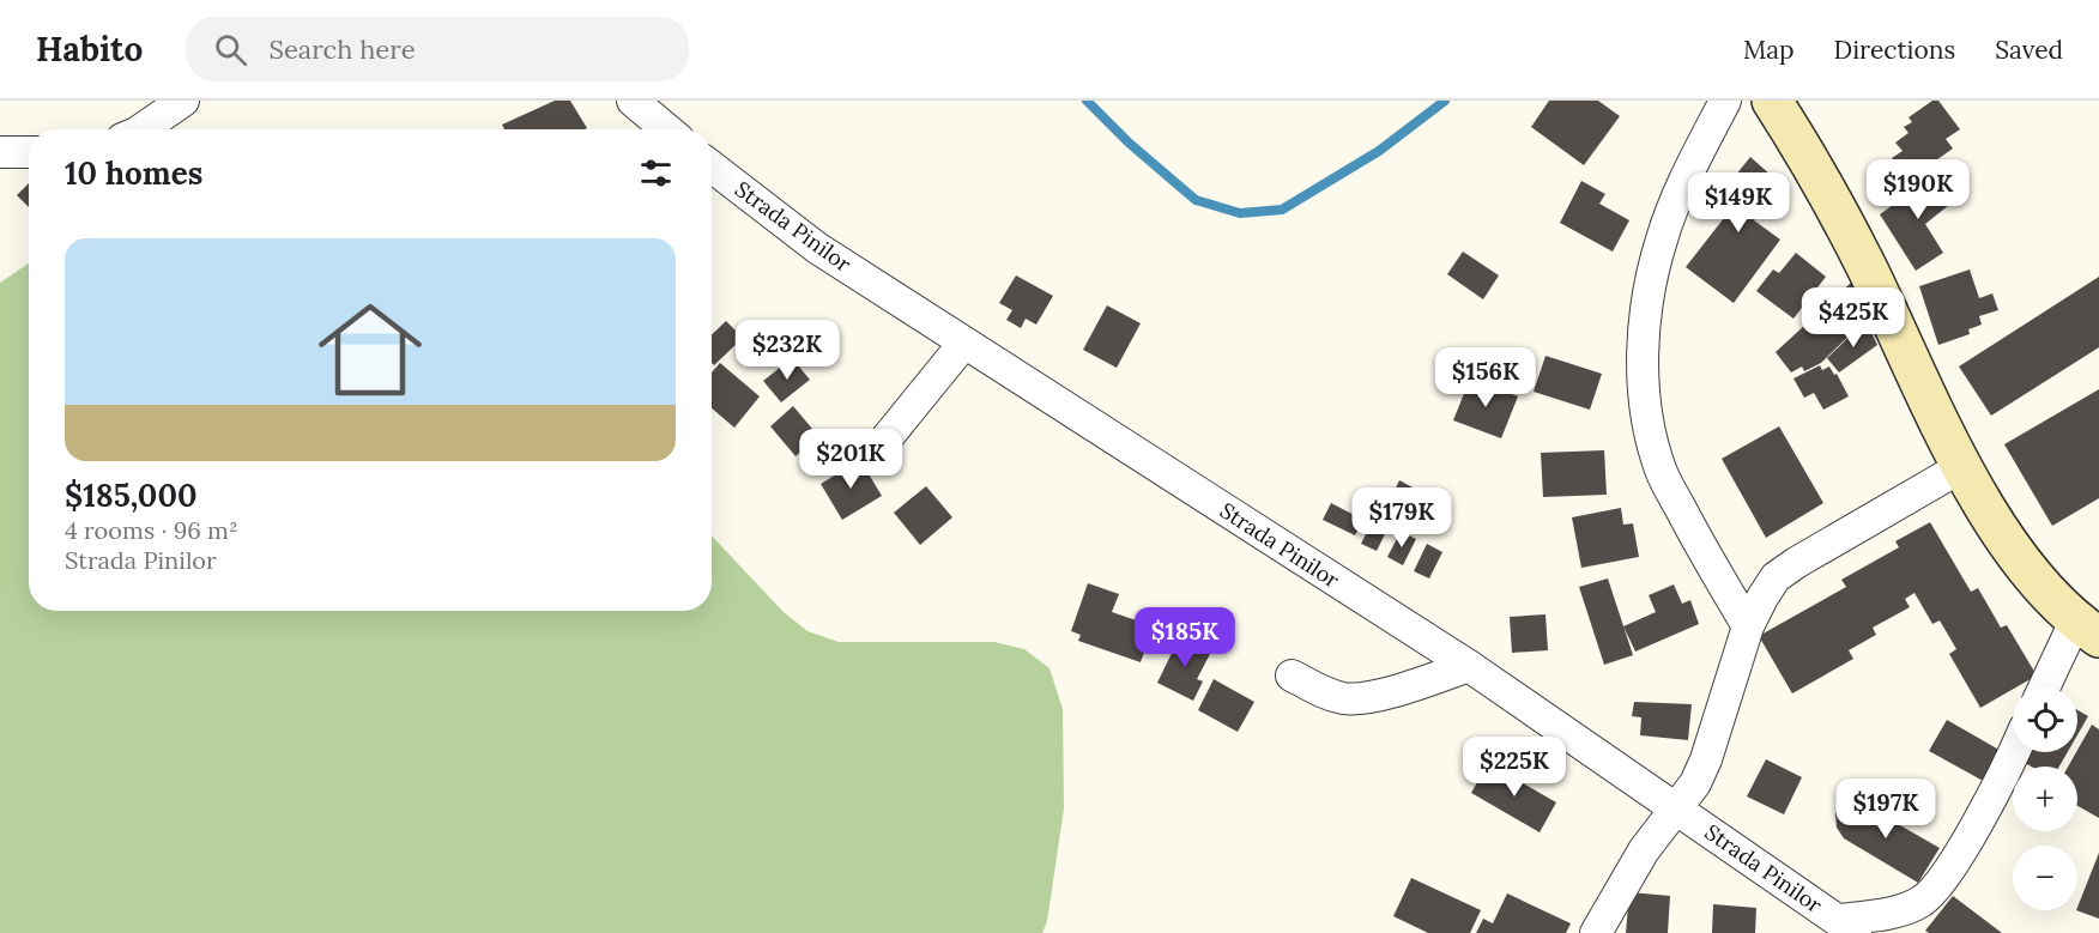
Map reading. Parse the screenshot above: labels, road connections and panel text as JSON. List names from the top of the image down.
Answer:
{
  "streets": {
    "street": ["Strada Pinilor"]
  },
  "page": {
    "header": "Habito",
    "search": "Search here",
    "nav": ["Map", "Directions", "Saved"],
    "heading": "10 homes",
    "price": [
      "$190K",
      "$149K",
      "$425K",
      "$232K",
      "$156K",
      "$201K",
      "$179K",
      "$185K",
      "$225K",
      "$197K"
    ],
    "list": [
      {
        "name": "$185,000",
        "note": "4 rooms · 96 m² · Strada Pinilor"
      }
    ],
    "map_buttons": ["+", "−"]
  }
}
